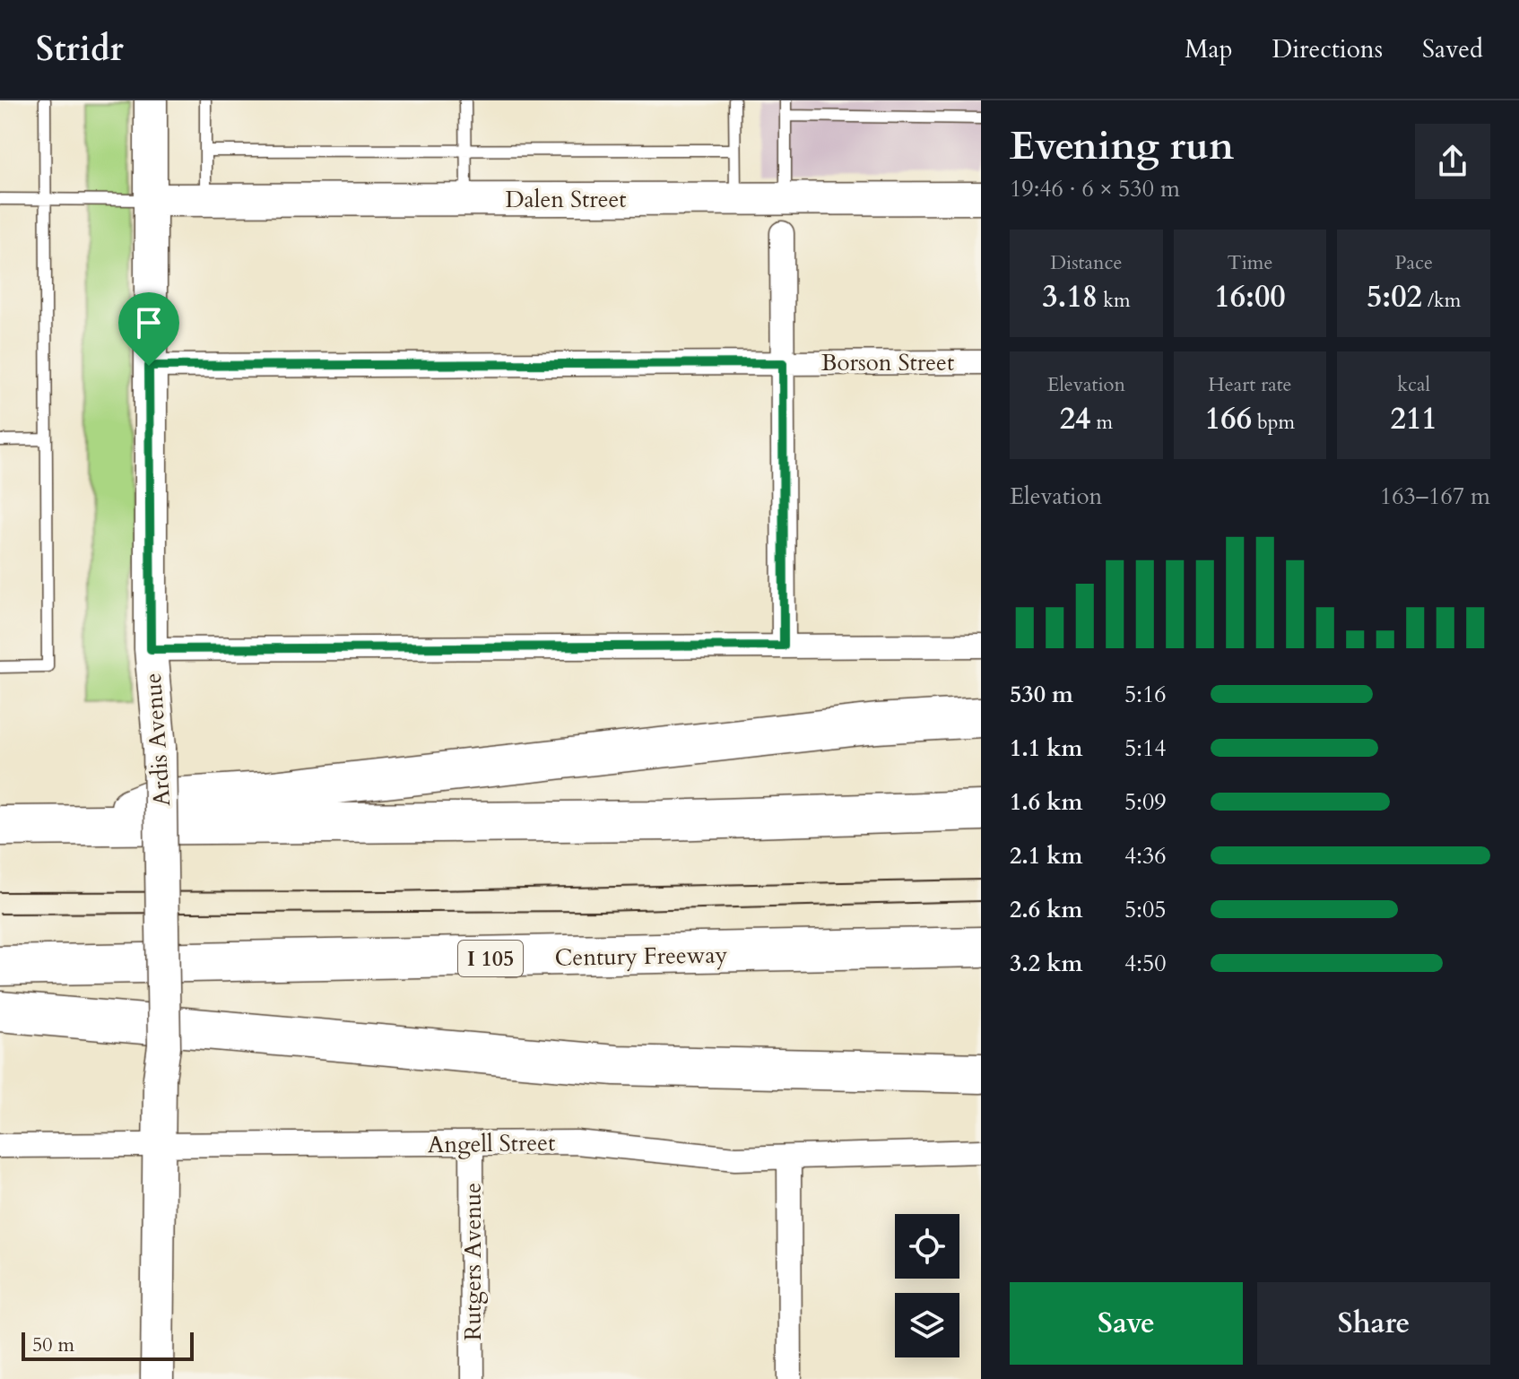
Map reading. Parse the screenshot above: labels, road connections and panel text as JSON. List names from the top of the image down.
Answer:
{
  "streets": {
    "highway": ["Century Freeway", "I 105"],
    "street": [
      "Dalen Street",
      "Borson Street",
      "Ardis Avenue",
      "Angell Street",
      "Rutgers Avenue"
    ]
  },
  "crossings": [
    ["Dalen Street", "Ardis Avenue"],
    ["Borson Street", "Ardis Avenue"],
    ["Ardis Avenue", "Angell Street"],
    ["Angell Street", "Rutgers Avenue"]
  ],
  "scale_bar": "50 m",
  "page": {
    "header": "Stridr",
    "nav": ["Map", "Directions", "Saved"],
    "heading": ["Evening run", "19:46 · 6 × 530 m"],
    "stats": [
      ["Distance", "3.18 km"],
      ["Time", "16:00"],
      ["Pace", "5:02 /km"],
      ["Elevation", "24 m"],
      ["Heart rate", "166 bpm"],
      ["kcal", "211"]
    ],
    "chart": ["Elevation", "163–167 m"],
    "list": [
      {
        "name": "530 m",
        "note": "5:16"
      },
      {
        "name": "1.1 km",
        "note": "5:14"
      },
      {
        "name": "1.6 km",
        "note": "5:09"
      },
      {
        "name": "2.1 km",
        "note": "4:36"
      },
      {
        "name": "2.6 km",
        "note": "5:05"
      },
      {
        "name": "3.2 km",
        "note": "4:50"
      }
    ],
    "buttons": ["Save", "Share"],
    "scale": "50 m"
  }
}
